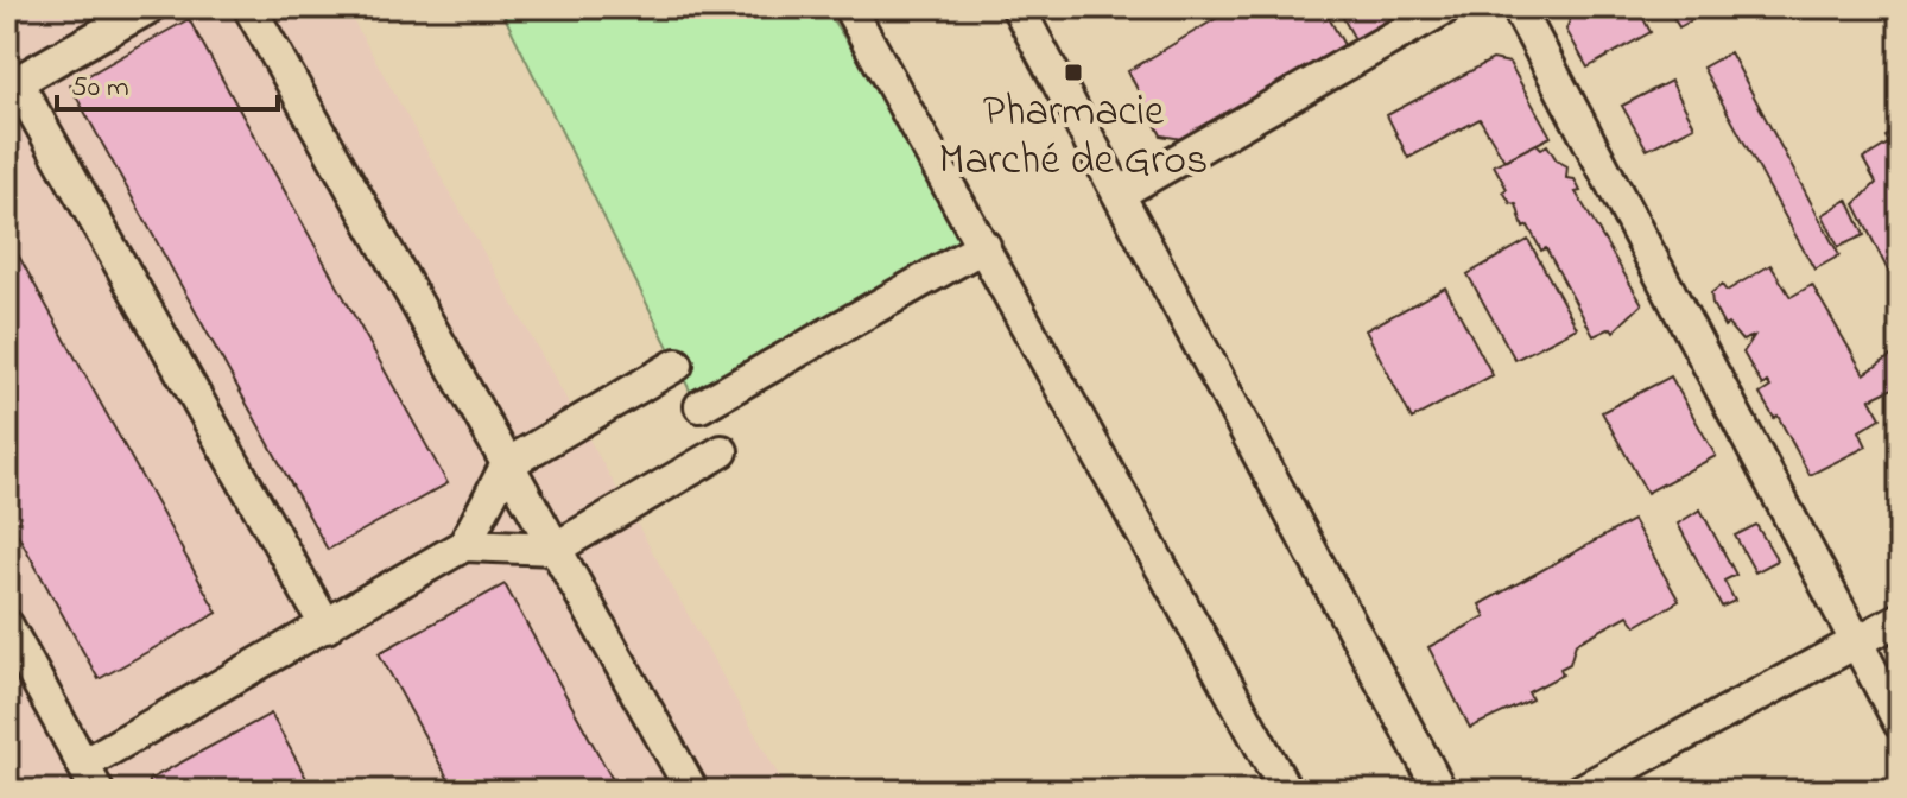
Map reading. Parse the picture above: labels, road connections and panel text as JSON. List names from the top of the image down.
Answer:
{
  "places": {
    "transit": ["Pharmacie Marché de Gros"]
  },
  "scale_bar": "50 m"
}
